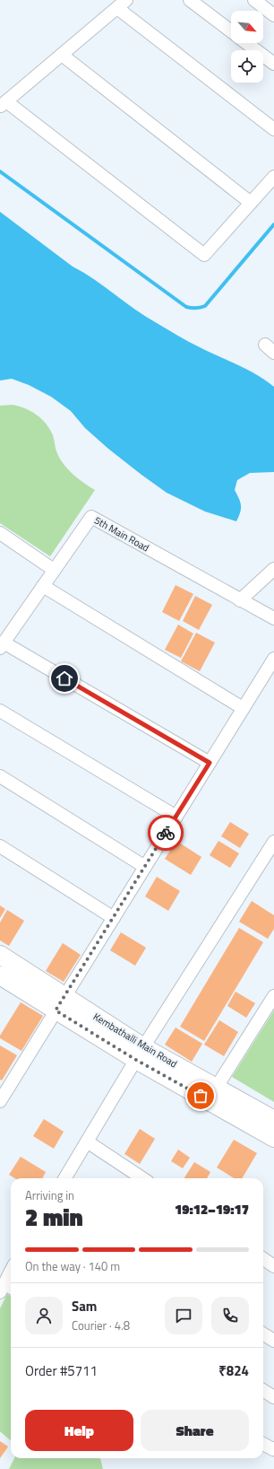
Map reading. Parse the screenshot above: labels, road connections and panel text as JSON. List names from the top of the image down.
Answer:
{
  "streets": {
    "street": ["5th Main Road", "Kembathalli Main Road"]
  },
  "north": "bottom right",
  "page": {
    "heading": ["2 min", "Arriving in", "19:12–19:17"],
    "panel": [
      "Sam",
      "Courier · 4.8",
      "Order #5711",
      "₹824"
    ],
    "bar": "On the way · 140 m",
    "buttons": ["Help", "Share"]
  }
}
